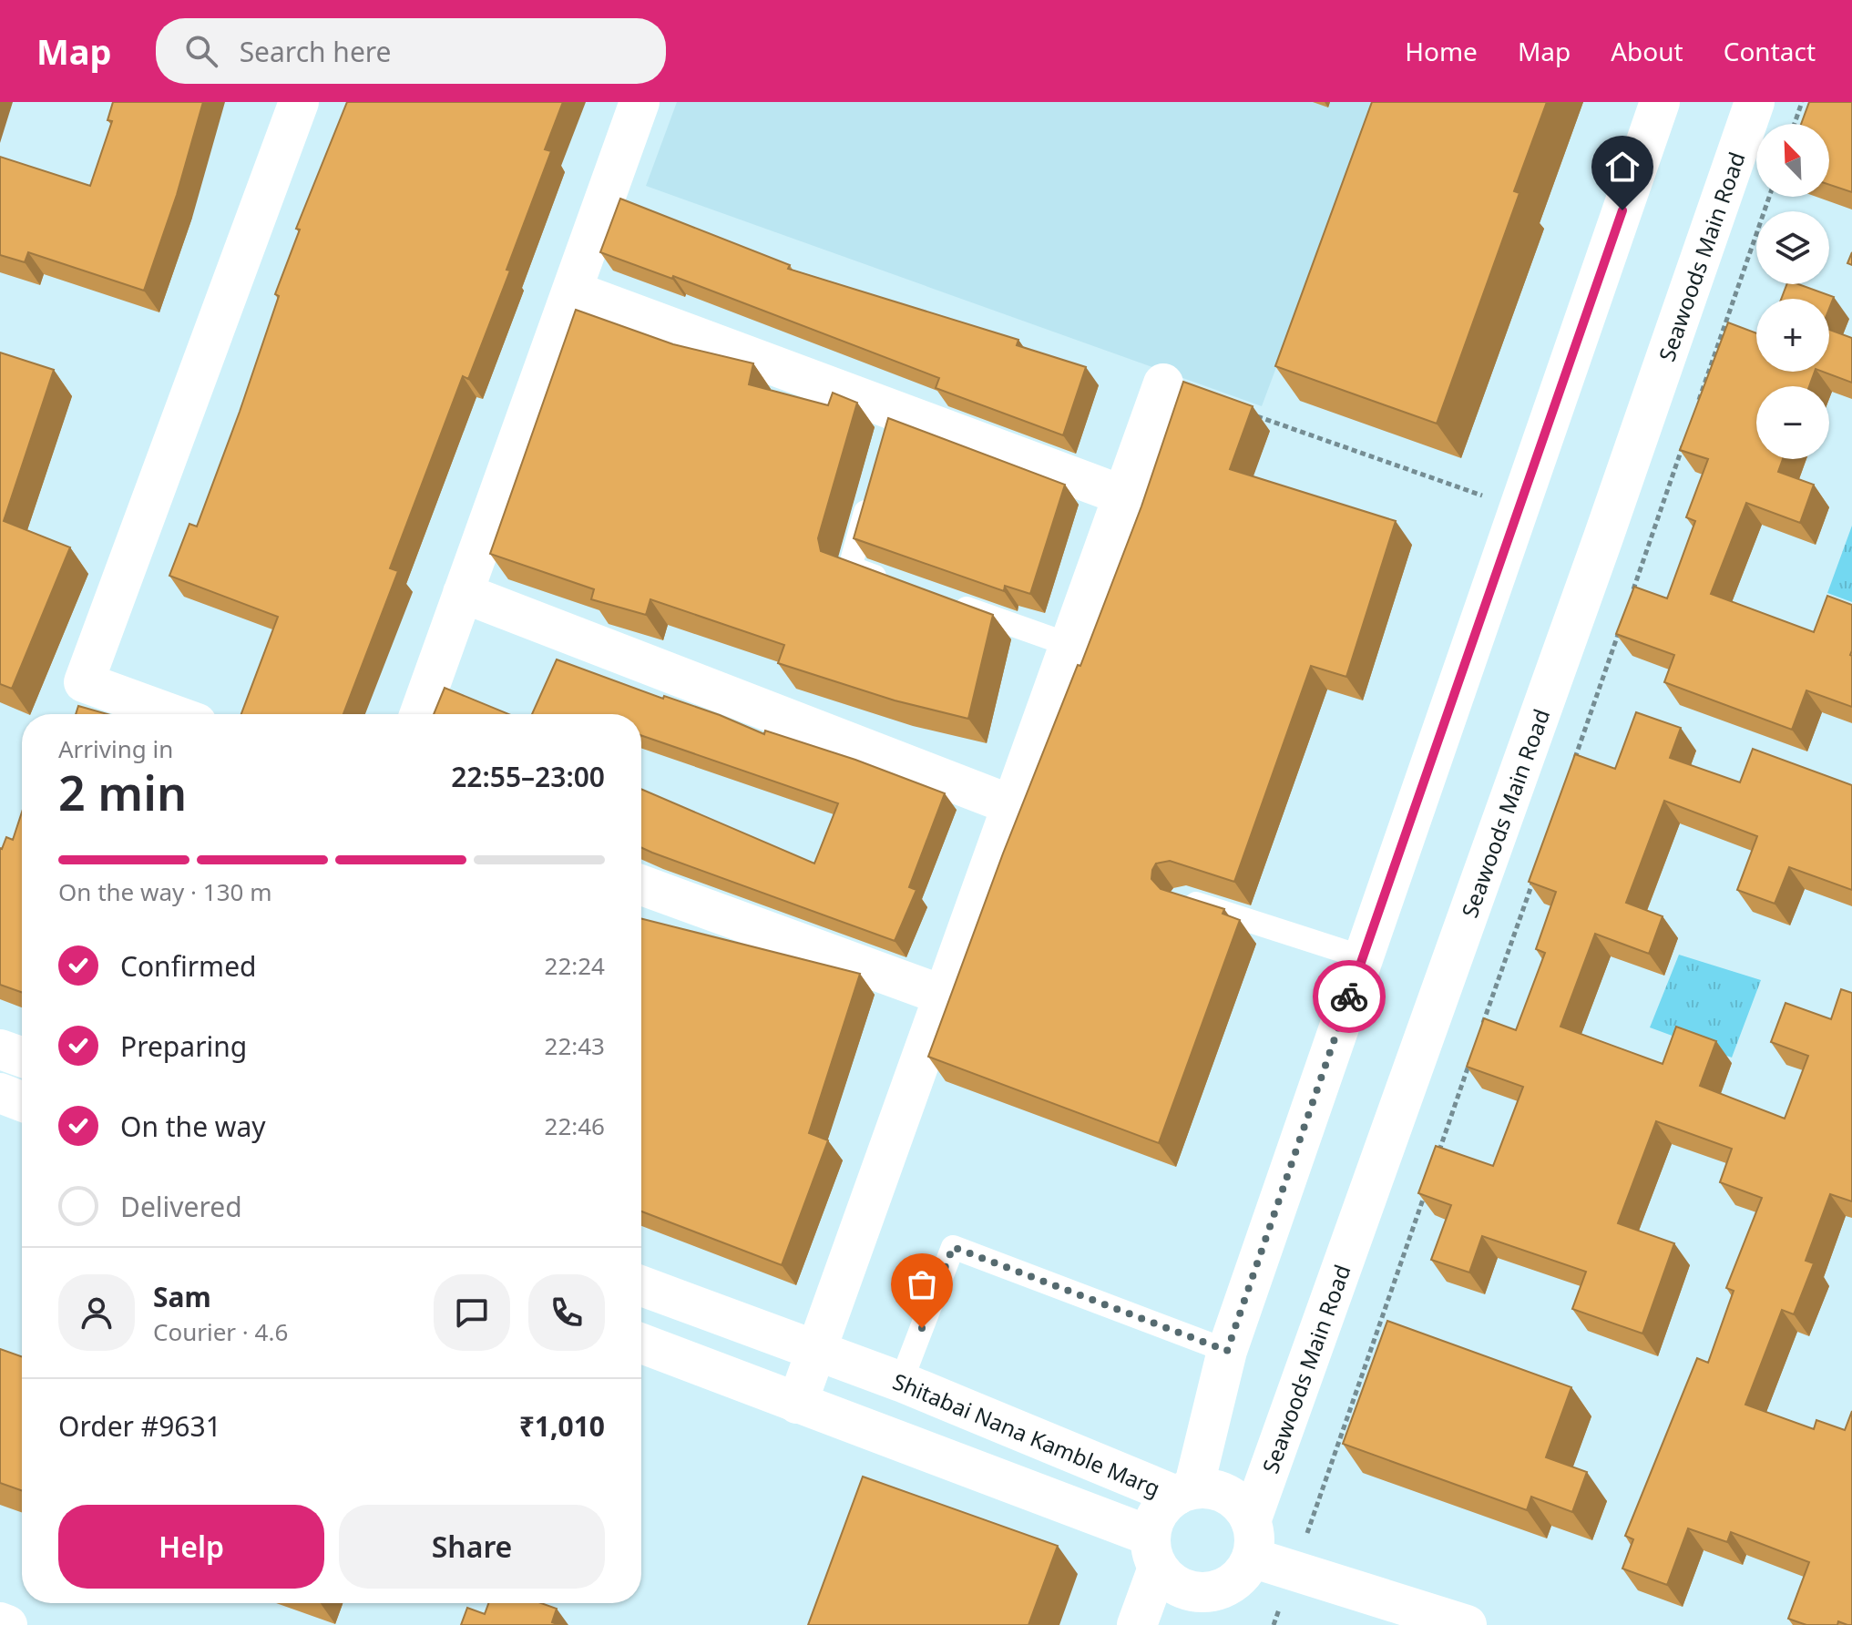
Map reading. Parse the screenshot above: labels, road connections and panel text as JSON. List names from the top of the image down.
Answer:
{
  "streets": {
    "street": ["Seawoods Main Road", "Shitabai Nana Kamble Marg"]
  },
  "crossings": [
    ["Seawoods Main Road", "Shitabai Nana Kamble Marg"]
  ],
  "north": "top left",
  "page": {
    "header": "Map",
    "search": "Search here",
    "nav": [
      "Home",
      "Map",
      "About",
      "Contact"
    ],
    "map_buttons": ["+", "−"],
    "heading": ["2 min", "Arriving in", "22:55–23:00"],
    "panel": [
      "Sam",
      "Courier · 4.6",
      "Order #9631",
      "₹1,010"
    ],
    "bar": "On the way · 130 m",
    "list": [
      ["Confirmed", "22:24"],
      ["Preparing", "22:43"],
      ["On the way", "22:46"],
      "Delivered"
    ],
    "buttons": ["Help", "Share"]
  }
}
